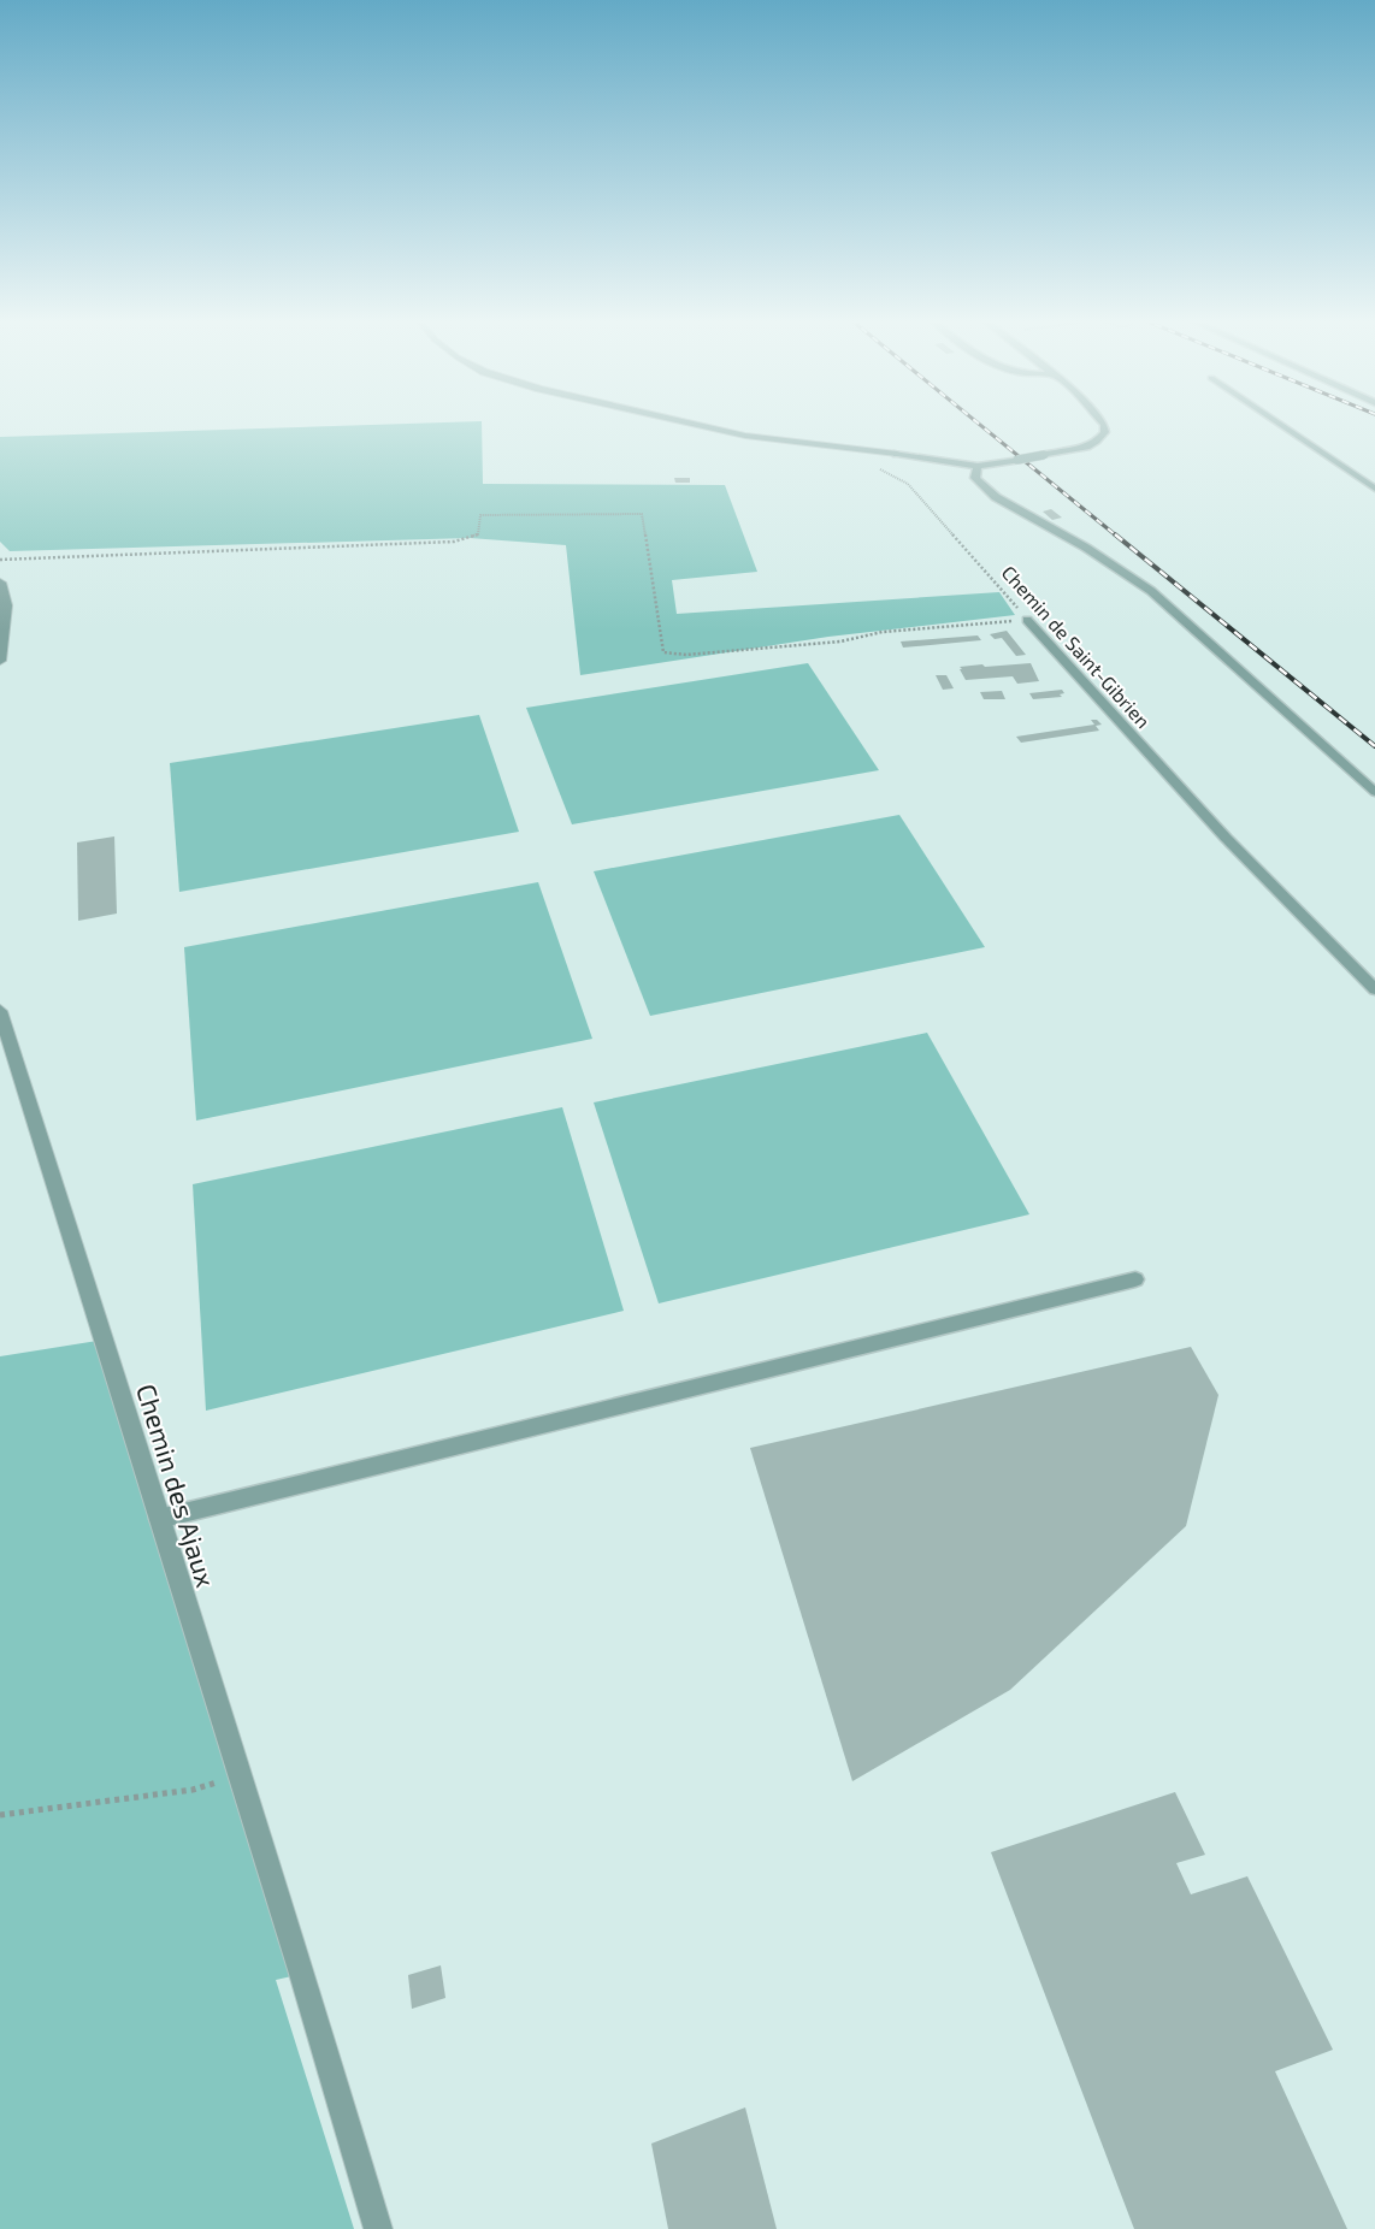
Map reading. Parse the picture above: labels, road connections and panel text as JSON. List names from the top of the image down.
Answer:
{
  "streets": {
    "street": ["Chemin des Ajaux"],
    "lane": ["Chemin de Saint-Gibrien"]
  }
}
